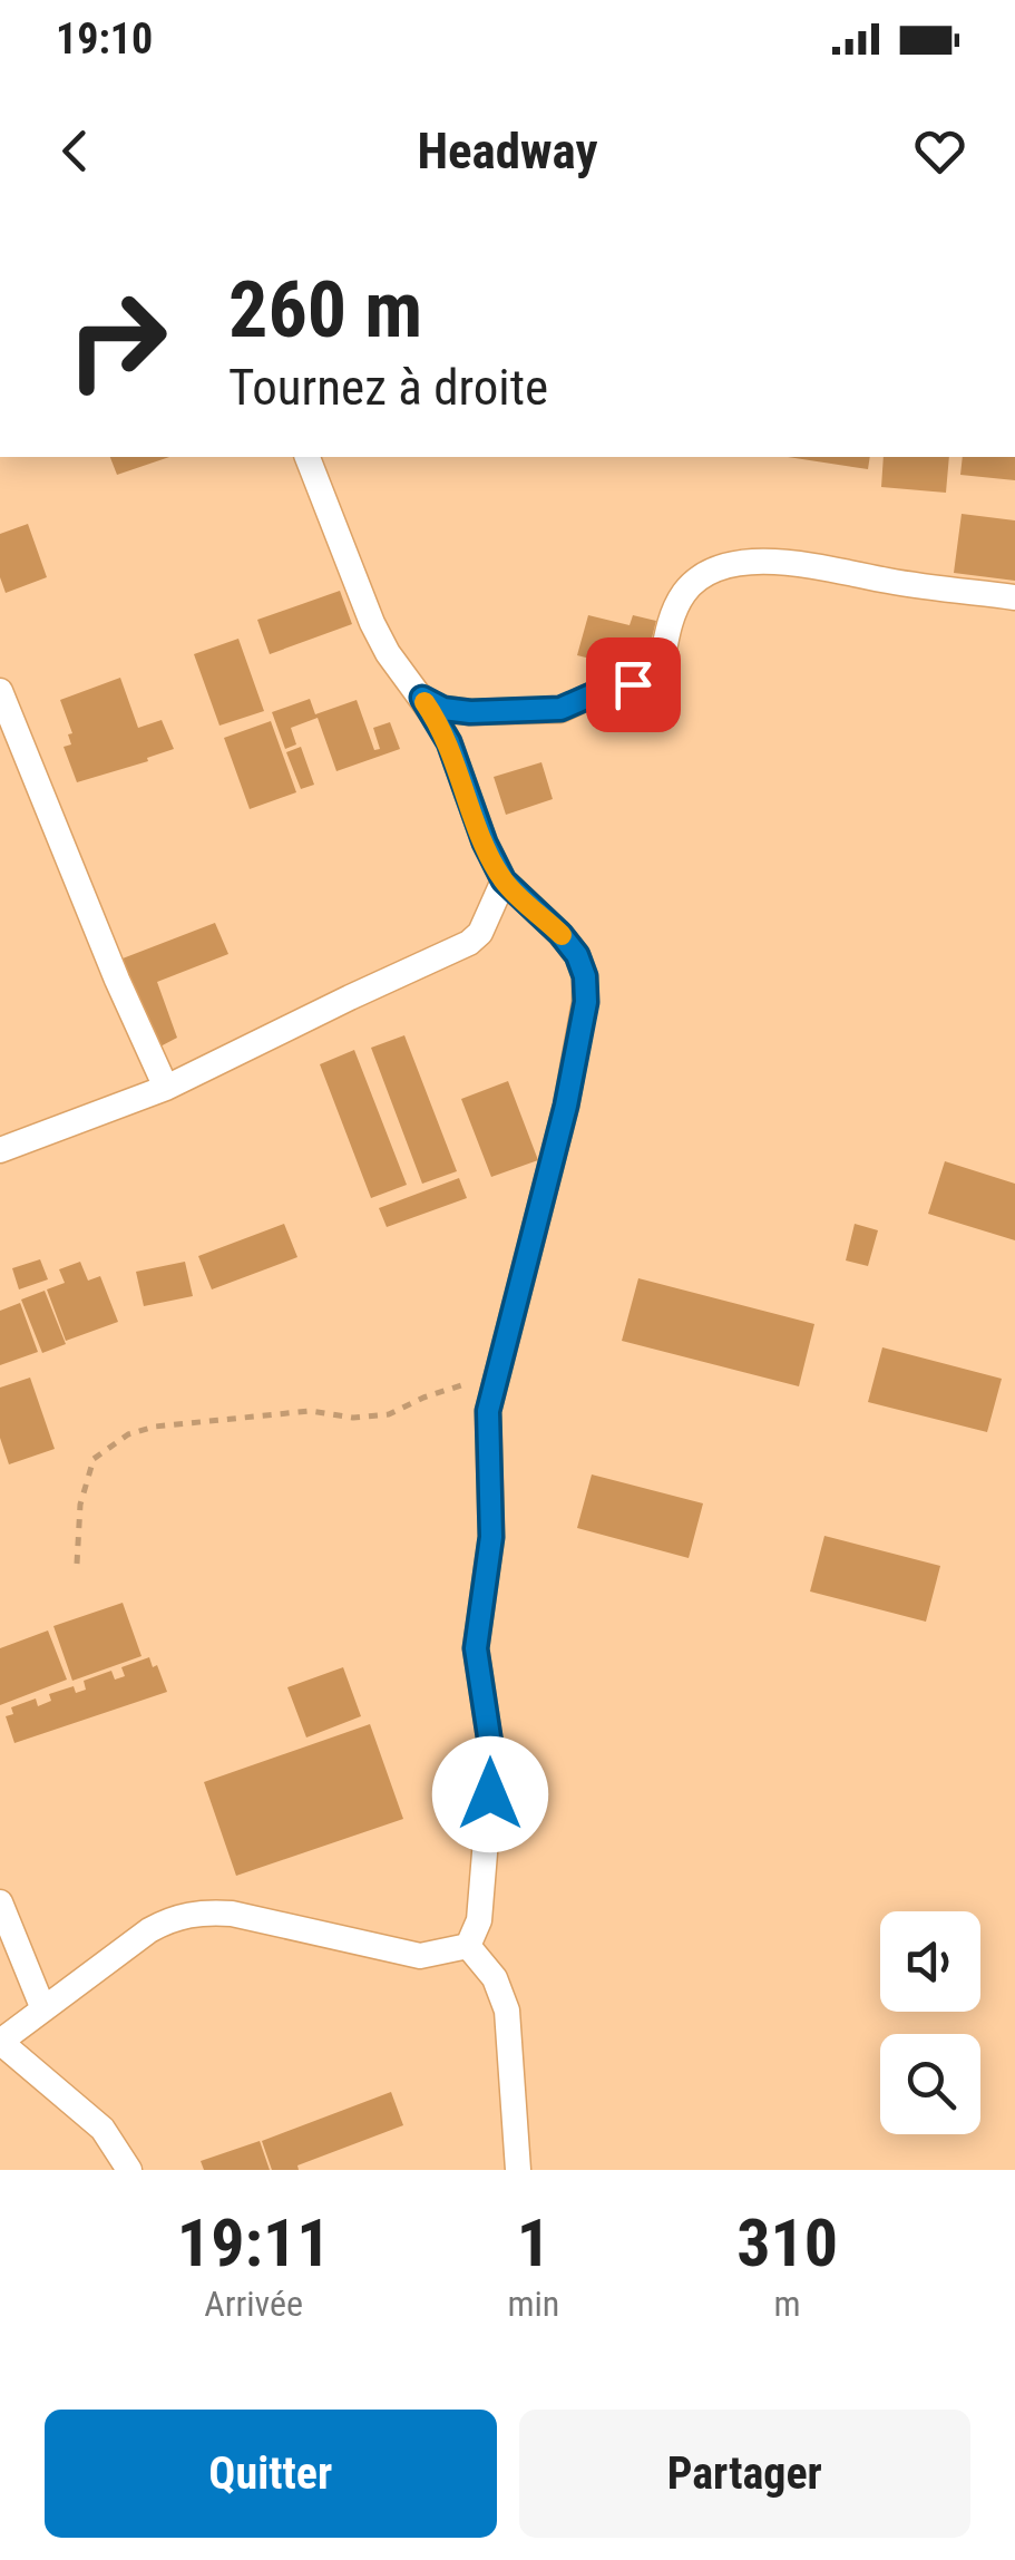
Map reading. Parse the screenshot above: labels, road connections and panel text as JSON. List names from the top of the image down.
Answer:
{
  "page": {
    "status": "19:10",
    "header": "Headway",
    "turn": ["260 m", "Tournez à droite"],
    "eta": [
      "19:11",
      "Arrivée",
      "1",
      "min",
      "310",
      "m"
    ],
    "buttons": ["Quitter", "Partager"]
  }
}
